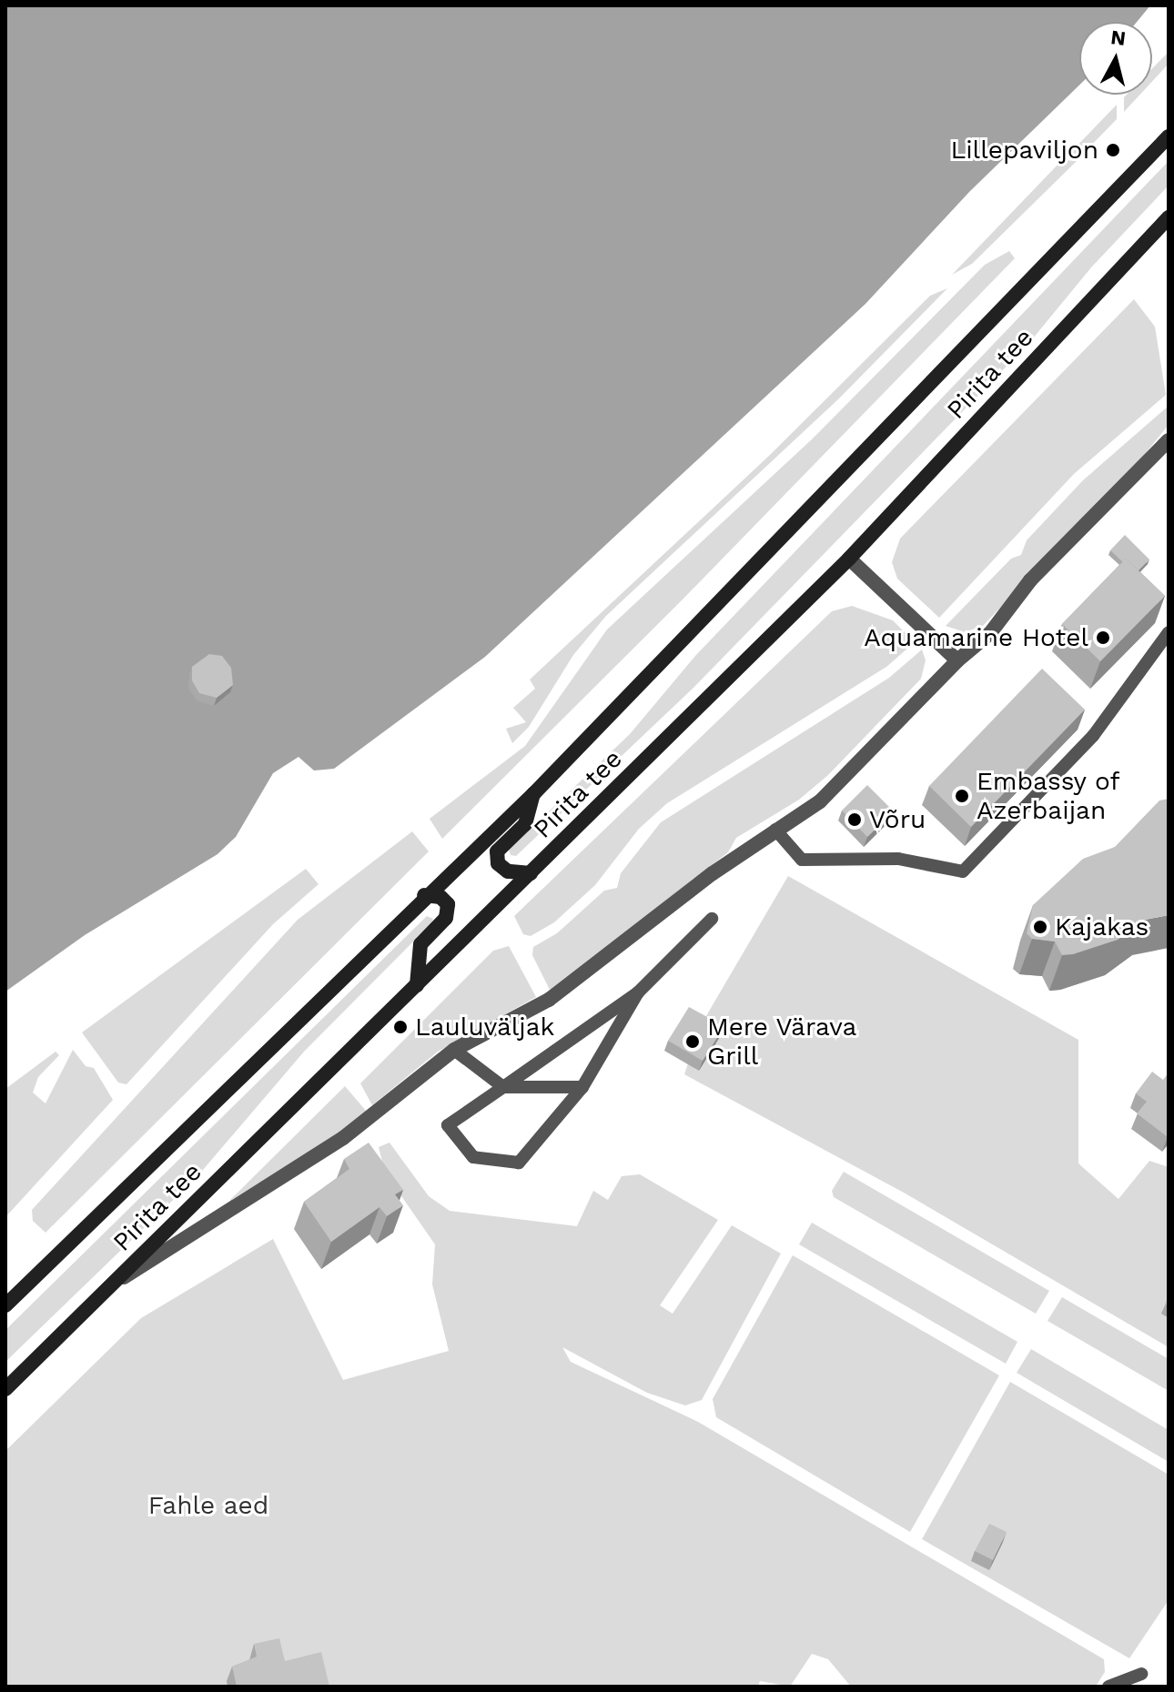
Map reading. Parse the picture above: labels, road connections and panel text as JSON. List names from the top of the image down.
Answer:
{
  "streets": {
    "main road": ["Pirita tee"]
  },
  "parks": ["Fahle aed"],
  "places": [
    "Lillepaviljon",
    "Aquamarine Hotel",
    "Embassy of Azerbaijan",
    "Võru",
    "Kajakas",
    "Lauluväljak",
    "Mere Värava Grill"
  ],
  "north": "top"
}
